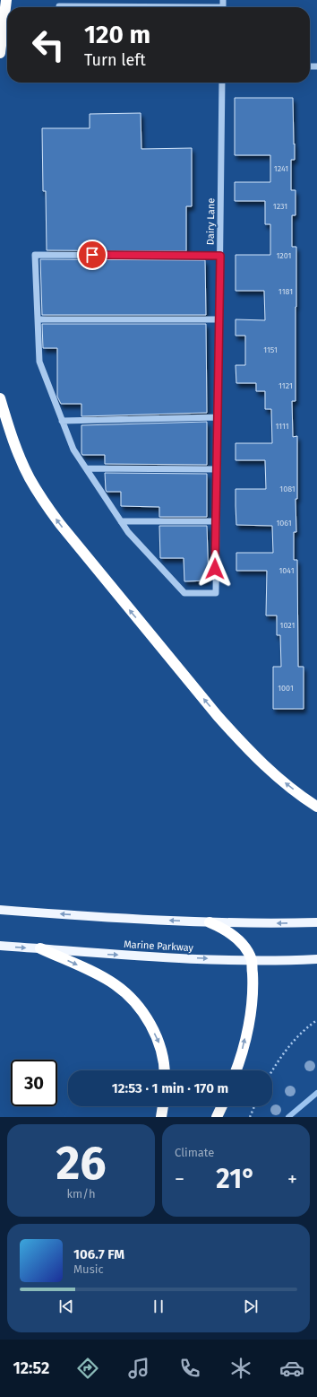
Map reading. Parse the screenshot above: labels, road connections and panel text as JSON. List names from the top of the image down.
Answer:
{
  "streets": {
    "main road": ["Marine Parkway"],
    "street": ["Dairy Lane"]
  },
  "house_numbers": [
    "1241",
    "1231",
    "1201",
    "1181",
    "1151",
    "1121",
    "1111",
    "1081",
    "1061",
    "1041",
    "1021",
    "1001"
  ],
  "page": {
    "turn": ["120 m", "Turn left"],
    "limit": "30",
    "trip": "12:53 · 1 min · 170 m",
    "tile": [
      ["26", "km/h"],
      "Climate"
    ],
    "heat": ["−", "21°", "+"],
    "song": ["106.7 FM", "Music"],
    "tabs": "12:52"
  }
}
